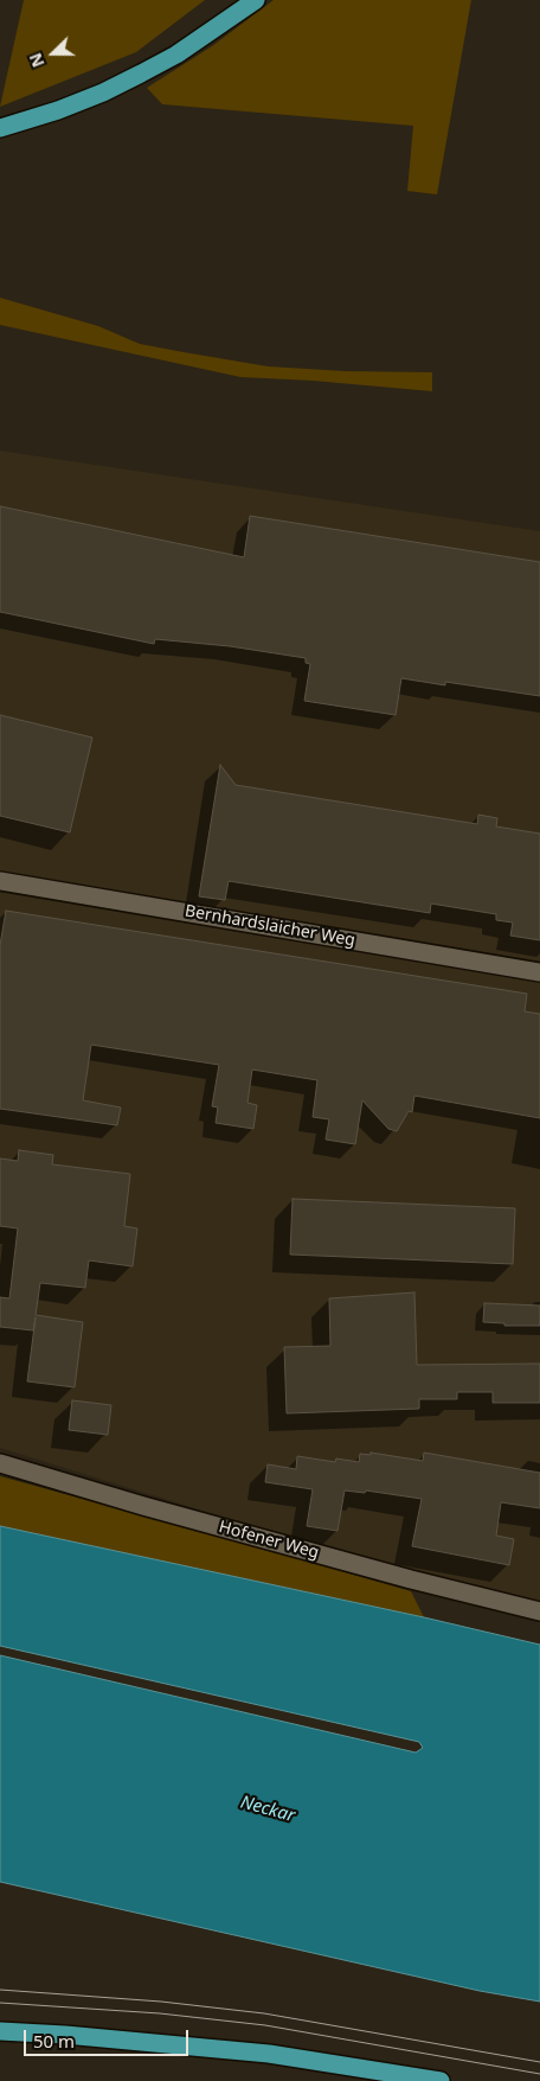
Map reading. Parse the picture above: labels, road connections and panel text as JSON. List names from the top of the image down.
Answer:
{
  "streets": {
    "street": ["Bernhardslaicher Weg", "Hofener Weg"]
  },
  "water": ["Neckar"],
  "scale_bar": "50 m",
  "north": "left"
}
